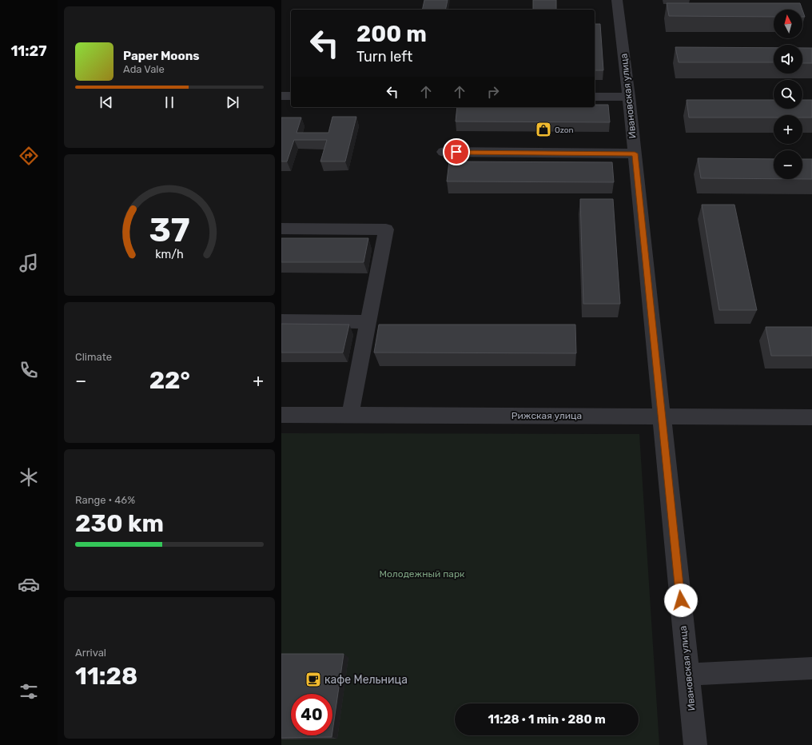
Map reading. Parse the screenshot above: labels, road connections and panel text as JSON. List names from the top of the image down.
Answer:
{
  "streets": {
    "street": ["Ивановская улица", "Рижская улица"]
  },
  "crossings": [
    ["Ивановская улица", "Рижская улица"]
  ],
  "parks": ["Молодежный парк"],
  "places": {
    "shop": ["Ozon"],
    "cafe": ["кафе Мельница"]
  },
  "north": "top",
  "page": {
    "tabs": "11:27",
    "map_buttons": ["+", "−"],
    "turn": ["200 m", "Turn left"],
    "song": ["Paper Moons", "Ada Vale"],
    "tile": [
      "Climate",
      ["Range · 46%", "230 km"],
      ["Arrival", "11:28"]
    ],
    "heat": ["−", "22°", "+"],
    "limit": "40",
    "trip": "11:28 · 1 min · 280 m",
    "gauge": ["37", "km/h"]
  }
}
